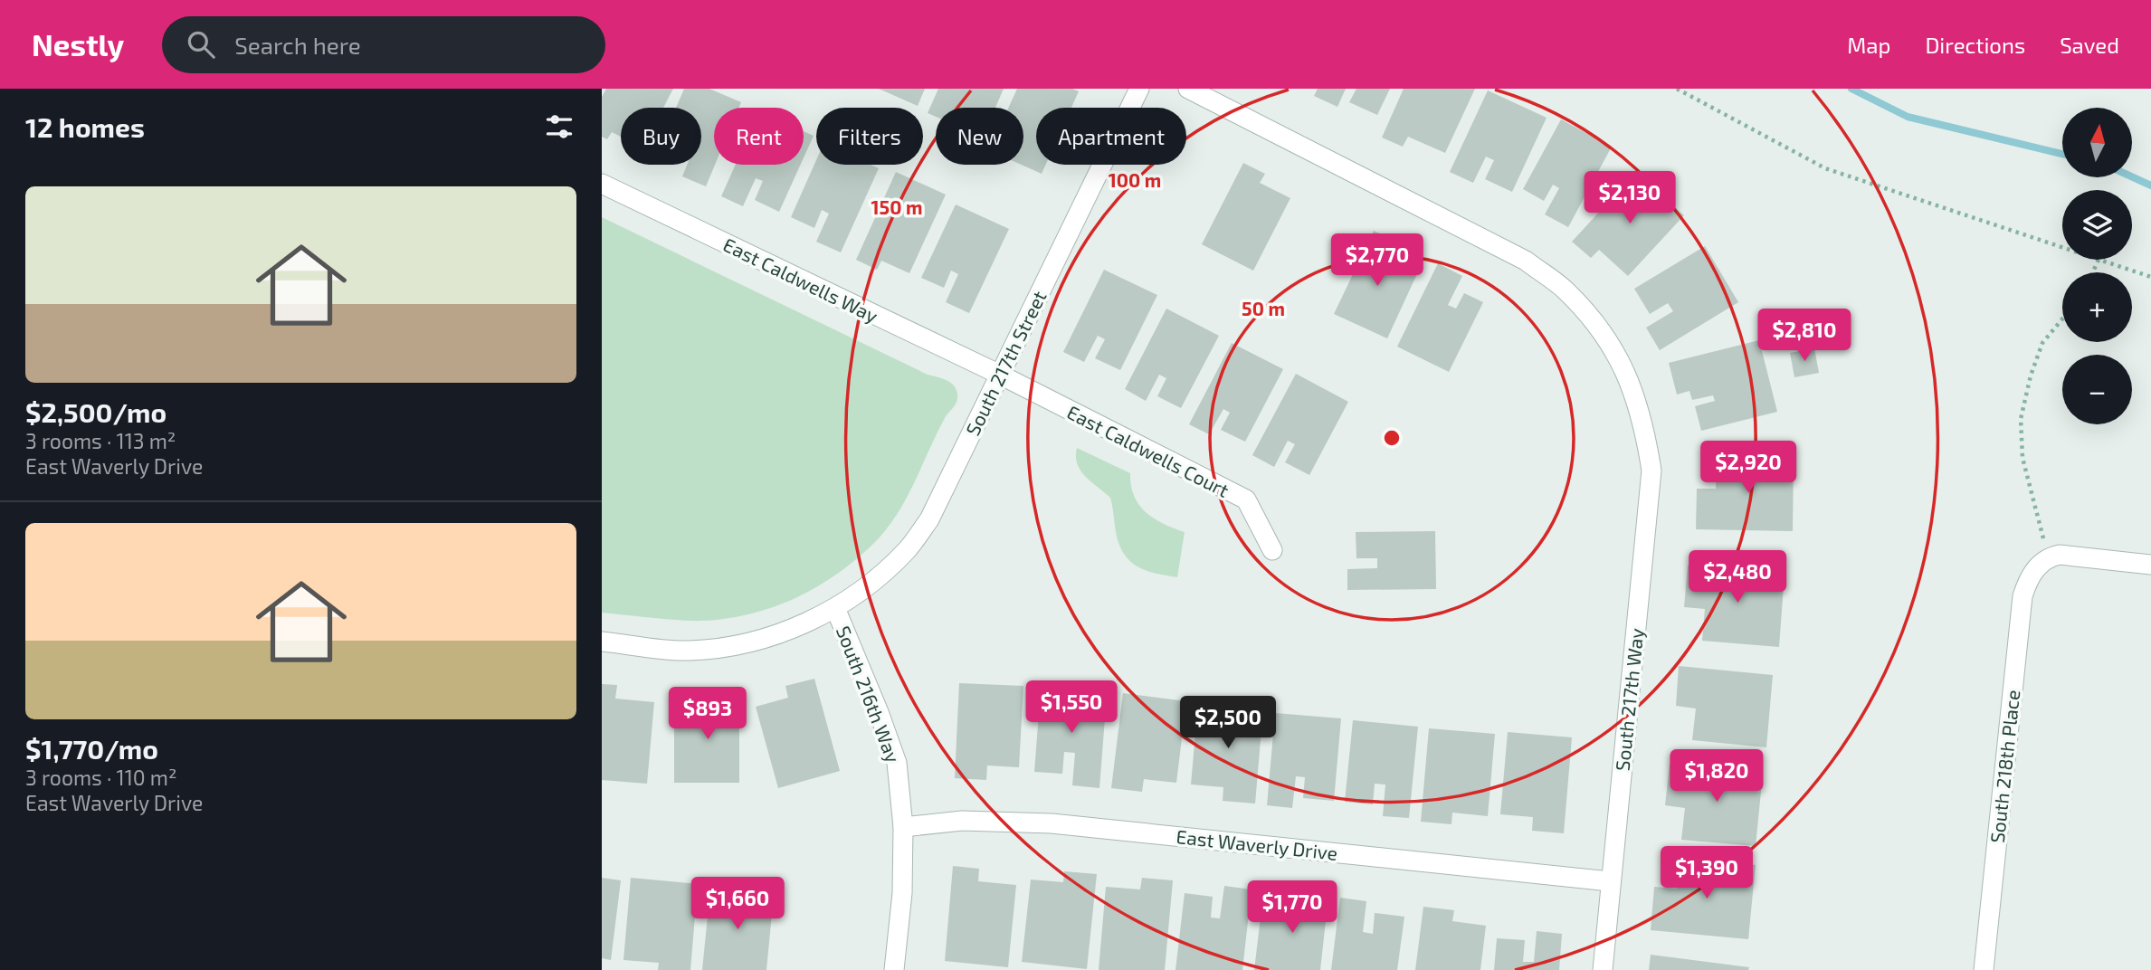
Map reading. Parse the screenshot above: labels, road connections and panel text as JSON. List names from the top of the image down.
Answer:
{
  "streets": {
    "street": [
      "East Caldwells Way",
      "South 217th Street",
      "East Caldwells Court",
      "South 216th Way",
      "South 217th Way",
      "South 218th Place",
      "East Waverly Drive"
    ]
  },
  "crossings": [
    ["East Caldwells Way", "South 217th Street"],
    ["East Caldwells Way", "East Caldwells Court"],
    ["South 217th Street", "East Caldwells Court"],
    ["South 217th Street", "South 216th Way"],
    ["South 216th Way", "East Waverly Drive"],
    ["South 217th Way", "East Waverly Drive"]
  ],
  "north": "top",
  "page": {
    "header": "Nestly",
    "search": "Search here",
    "nav": ["Map", "Directions", "Saved"],
    "heading": "12 homes",
    "map_buttons": ["+", "−"],
    "chip": [
      "Buy",
      "Rent",
      "Filters",
      "New",
      "Apartment"
    ],
    "list": [
      {
        "name": "$2,500/mo",
        "note": "3 rooms · 113 m² · East Waverly Drive"
      },
      {
        "name": "$1,770/mo",
        "note": "3 rooms · 110 m² · East Waverly Drive"
      }
    ],
    "price": [
      "$2,130",
      "$2,770",
      "$2,810",
      "$2,920",
      "$2,480",
      "$1,550",
      "$893",
      "$2,500",
      "$1,820",
      "$1,390",
      "$1,660",
      "$1,770"
    ]
  },
  "rings": ["100 m", "150 m", "50 m"]
}
